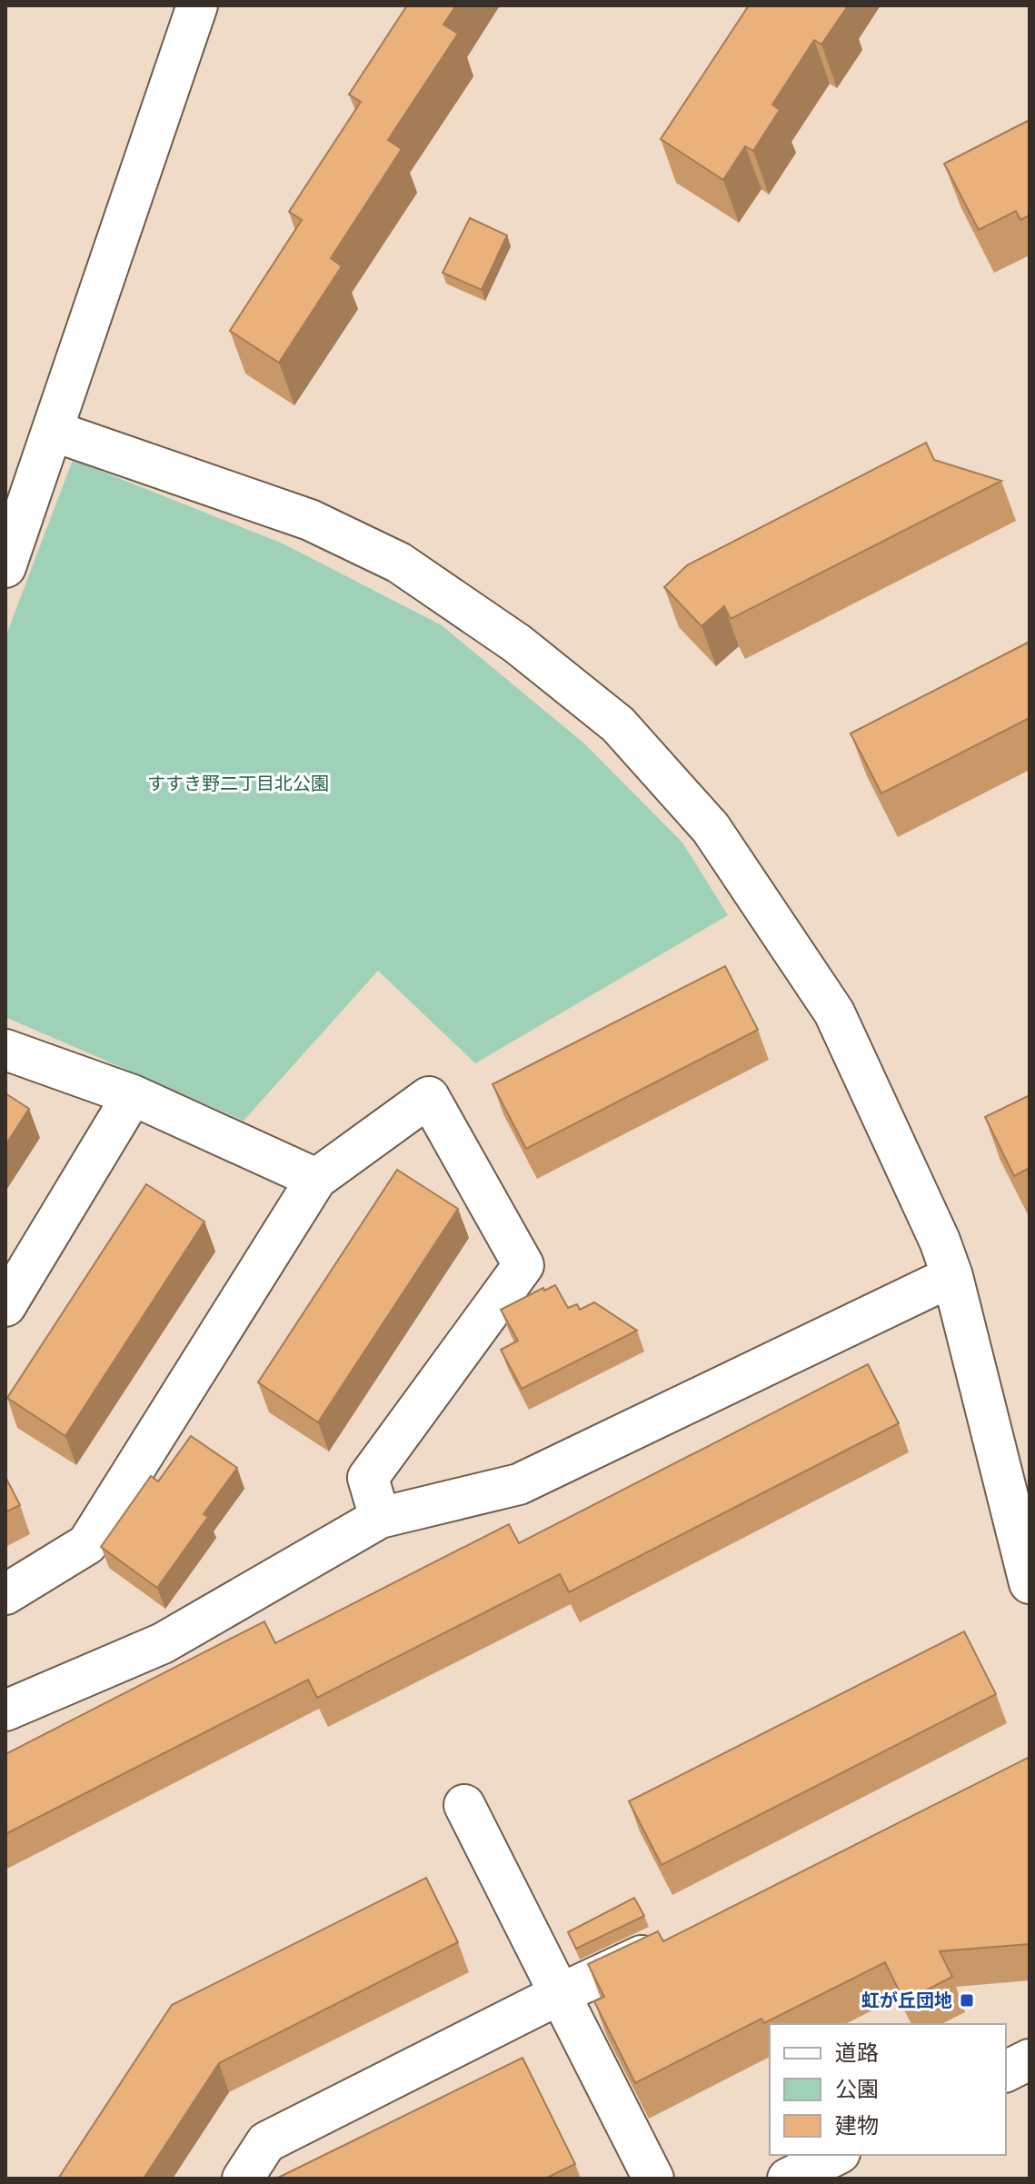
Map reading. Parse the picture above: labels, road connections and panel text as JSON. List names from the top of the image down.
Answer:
{
  "parks": ["すすき野二丁目北公園"],
  "places": {
    "transit": ["虹が丘団地"]
  },
  "legend": ["道路", "公園", "建物"]
}
